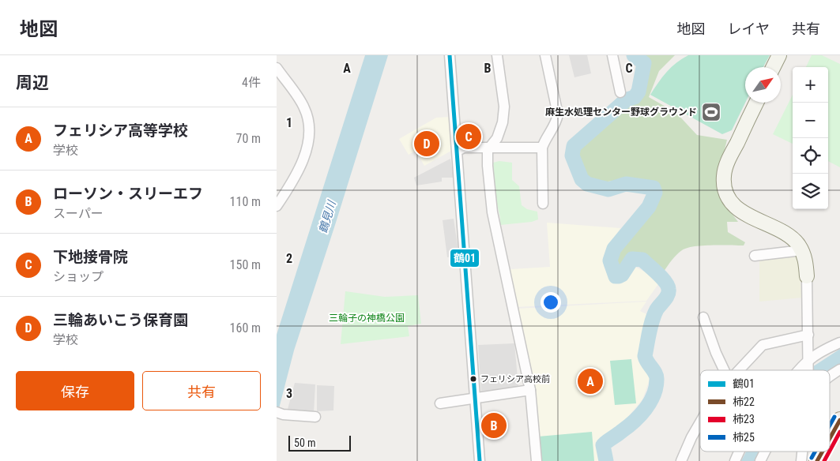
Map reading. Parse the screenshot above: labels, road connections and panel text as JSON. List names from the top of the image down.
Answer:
{
  "water": ["鶴見川"],
  "parks": ["三輪子の神橋公園"],
  "places": {
    "sports": ["麻生水処理センター野球グラウンド"],
    "other": ["フェリシア高校前"]
  },
  "lines": [
    "transit line 鶴01",
    "transit line 柿25",
    "transit line 柿22",
    "transit line 柿23"
  ],
  "legend": [
    "鶴01",
    "柿22",
    "柿23",
    "柿25"
  ],
  "scale_bar": "50 m",
  "north": "top right",
  "page": {
    "header": "地図",
    "nav": ["地図", "レイヤ", "共有"],
    "heading": ["周辺", "4件"],
    "map_buttons": ["+", "−"],
    "list": [
      {
        "mark": "A",
        "name": "フェリシア高等学校",
        "note": "学校",
        "value": "70 m"
      },
      {
        "mark": "B",
        "name": "ローソン・スリーエフ",
        "note": "スーパー",
        "value": "110 m"
      },
      {
        "mark": "C",
        "name": "下地接骨院",
        "note": "ショップ",
        "value": "150 m"
      },
      {
        "mark": "D",
        "name": "三輪あいこう保育園",
        "note": "学校",
        "value": "160 m"
      }
    ],
    "pins": [
      "C",
      "D",
      "A",
      "B"
    ],
    "buttons": ["保存", "共有"],
    "scale": "50 m"
  },
  "grid": {
    "columns": ["A", "B", "C"],
    "rows": ["1", "2", "3"]
  }
}
